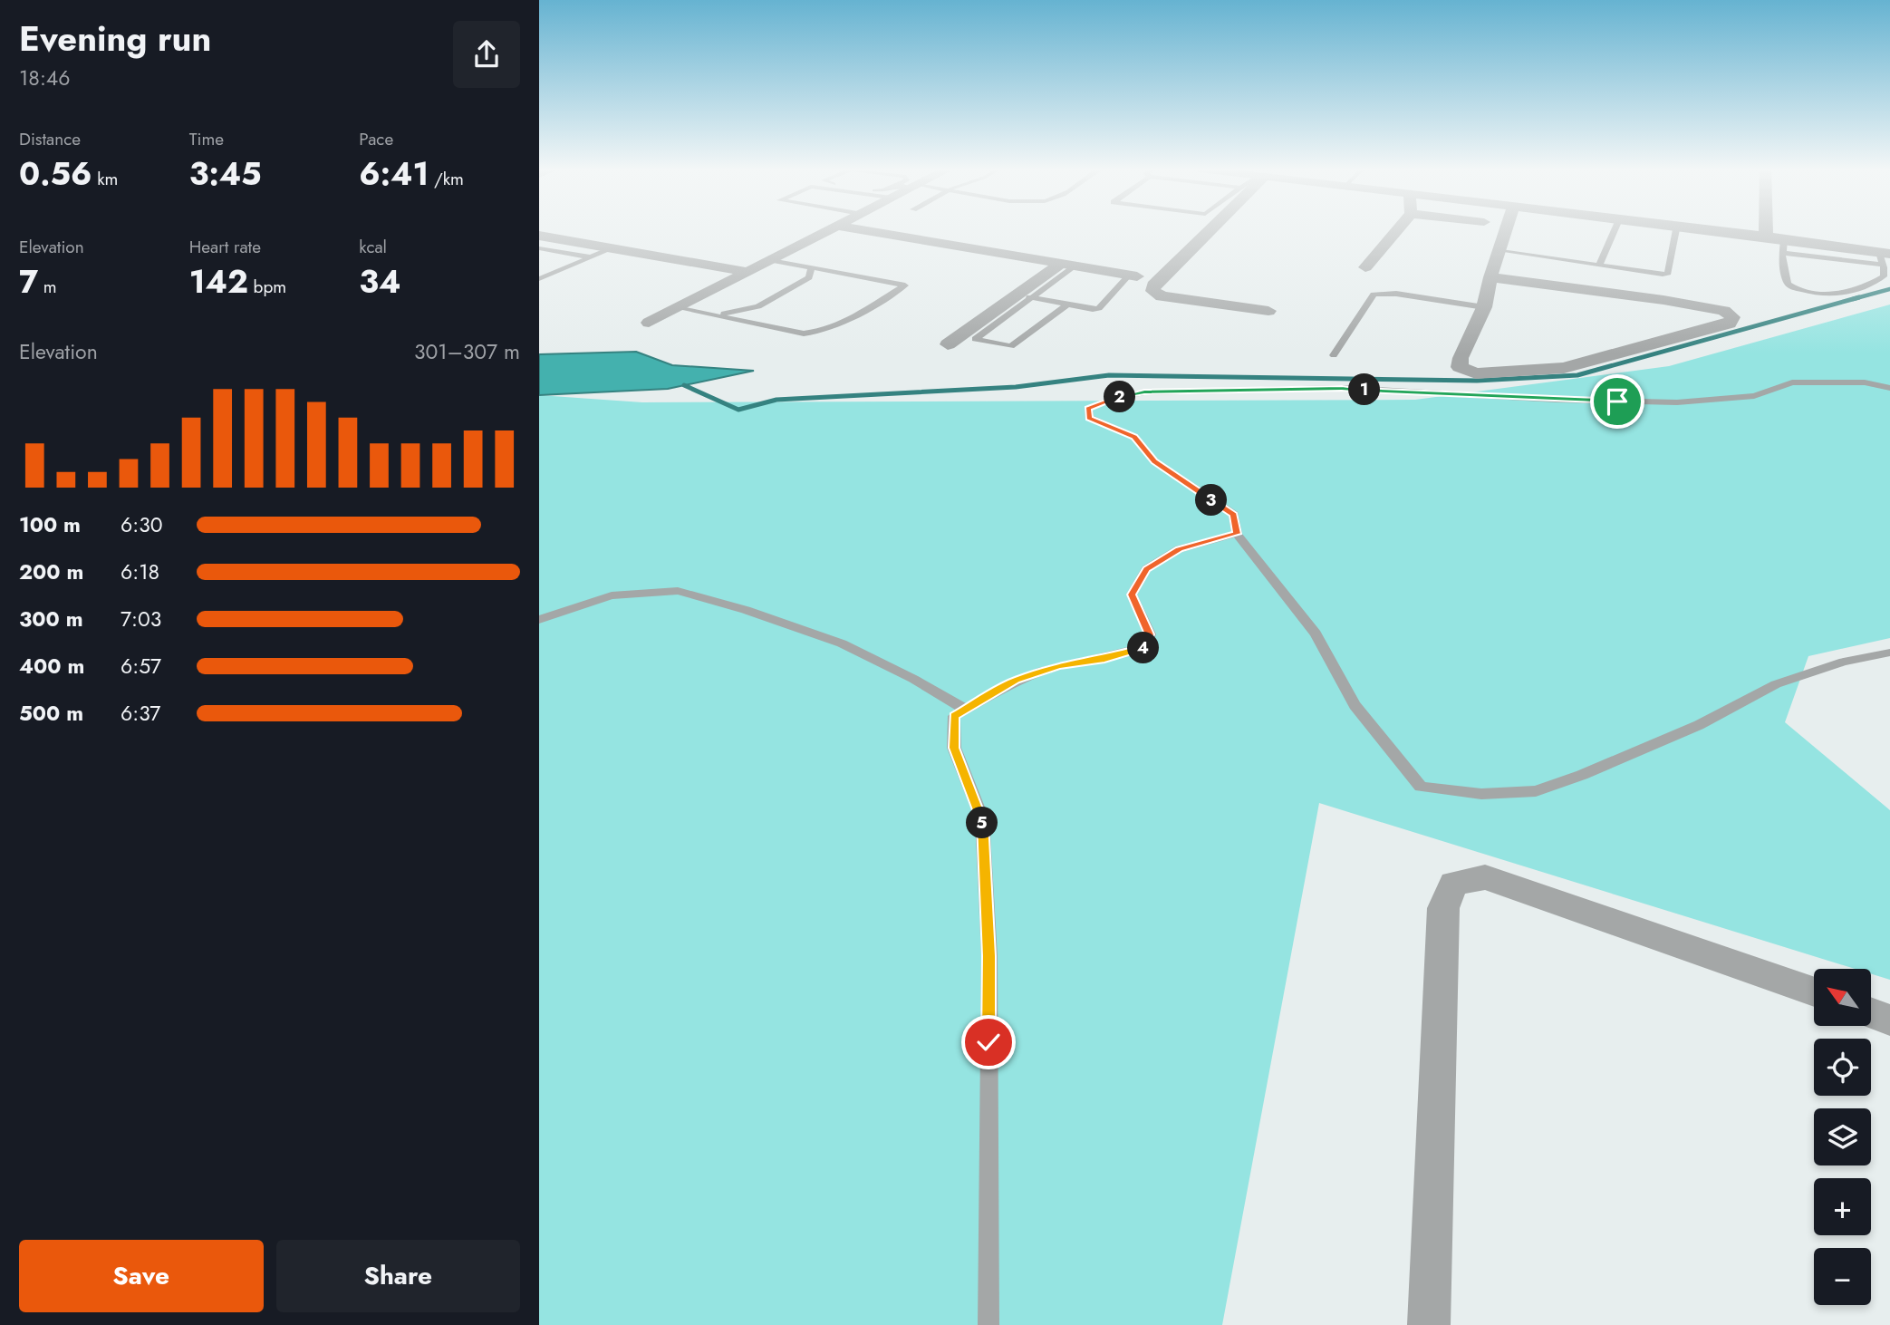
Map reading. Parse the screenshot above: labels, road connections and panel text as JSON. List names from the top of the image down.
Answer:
{
  "north": "top left",
  "page": {
    "heading": ["Evening run", "18:46"],
    "stats": [
      ["Distance", "0.56 km"],
      ["Time", "3:45"],
      ["Pace", "6:41 /km"],
      ["Elevation", "7 m"],
      ["Heart rate", "142 bpm"],
      ["kcal", "34"]
    ],
    "chart": ["Elevation", "301–307 m"],
    "pins": [
      "1",
      "2",
      "3",
      "4",
      "5"
    ],
    "list": [
      {
        "name": "100 m",
        "note": "6:30"
      },
      {
        "name": "200 m",
        "note": "6:18"
      },
      {
        "name": "300 m",
        "note": "7:03"
      },
      {
        "name": "400 m",
        "note": "6:57"
      },
      {
        "name": "500 m",
        "note": "6:37"
      }
    ],
    "map_buttons": ["+", "−"],
    "buttons": ["Save", "Share"]
  }
}
